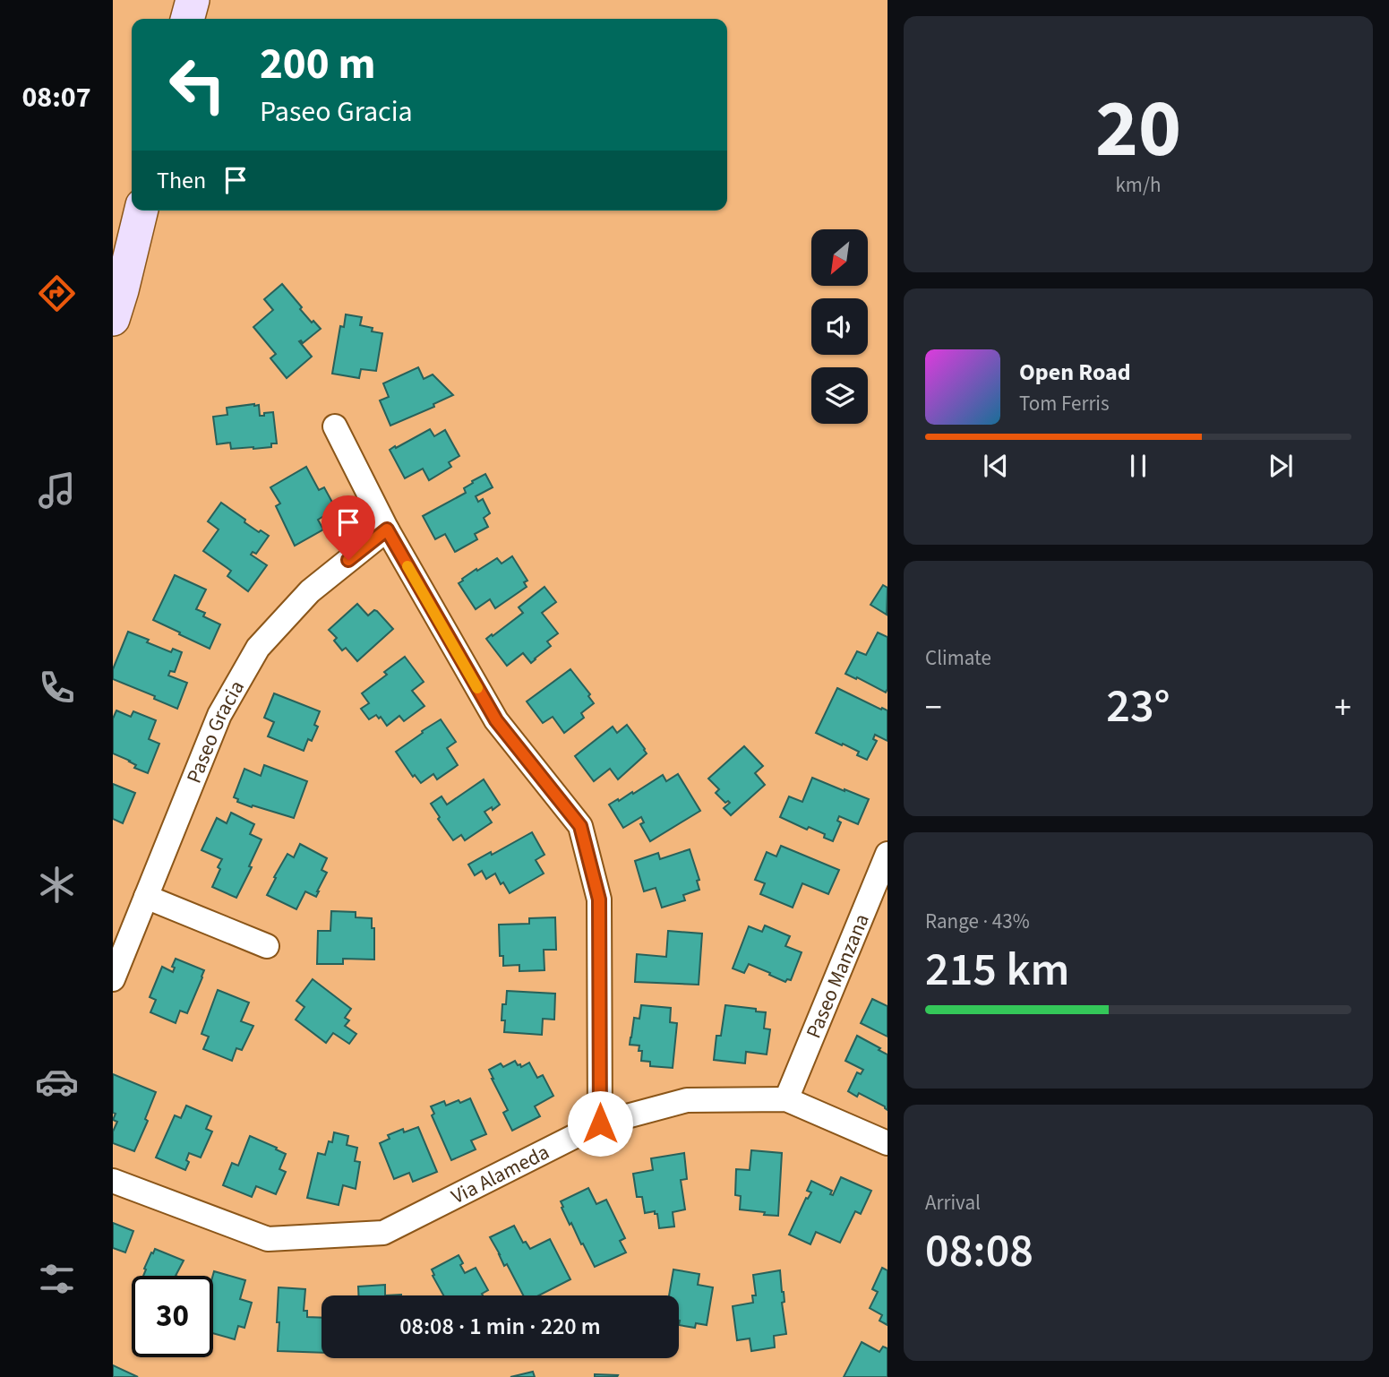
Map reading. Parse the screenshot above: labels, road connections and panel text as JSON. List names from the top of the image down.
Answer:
{
  "streets": {
    "street": ["Paseo Gracia", "Paseo Manzana", "Via Alameda"]
  },
  "crossings": [
    ["Paseo Manzana", "Via Alameda"]
  ],
  "north": "bottom left",
  "page": {
    "tabs": "08:07",
    "tile": [
      ["20", "km/h"],
      "Climate",
      ["Range · 43%", "215 km"],
      ["Arrival", "08:08"]
    ],
    "turn": ["200 m", "Paseo Gracia"],
    "then": "Then",
    "song": ["Open Road", "Tom Ferris"],
    "heat": ["−", "23°", "+"],
    "limit": "30",
    "trip": "08:08 · 1 min · 220 m"
  }
}
